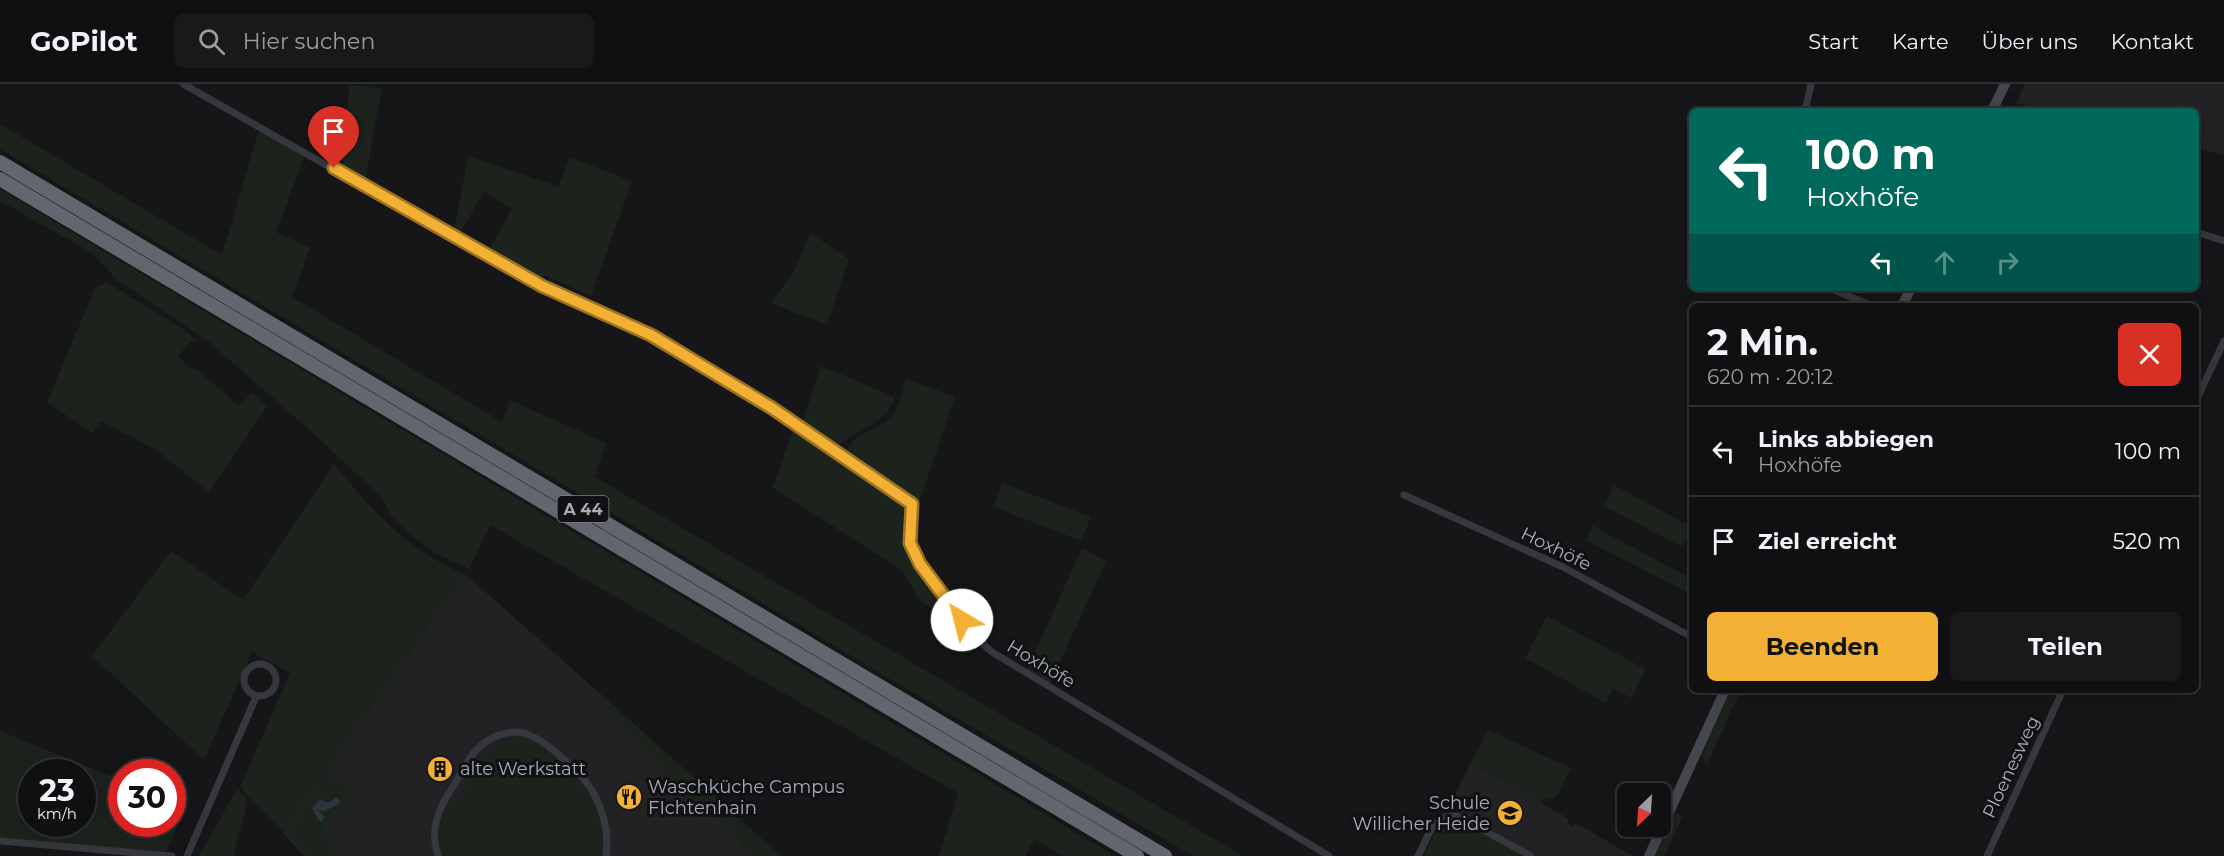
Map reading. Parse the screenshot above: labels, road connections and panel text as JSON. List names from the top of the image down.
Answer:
{
  "streets": {
    "highway": ["A 44"],
    "street": ["Hoxhöfe", "Ploenesweg"]
  },
  "places": {
    "building": ["alte Werkstatt"],
    "restaurant": ["Waschküche Campus FIchtenhain"],
    "school or university": ["Schule Willicher Heide"]
  },
  "north": "bottom left",
  "page": {
    "header": "GoPilot",
    "search": "Hier suchen",
    "nav": [
      "Start",
      "Karte",
      "Über uns",
      "Kontakt"
    ],
    "turn": ["100 m", "Hoxhöfe"],
    "heading": ["2 Min.", "620 m · 20:12"],
    "list": [
      {
        "name": "Links abbiegen",
        "note": "Hoxhöfe",
        "value": "100 m"
      },
      {
        "name": "Ziel erreicht",
        "value": "520 m"
      }
    ],
    "buttons": ["Beenden", "Teilen"],
    "speed": "23 km/h",
    "limit": "30"
  }
}
